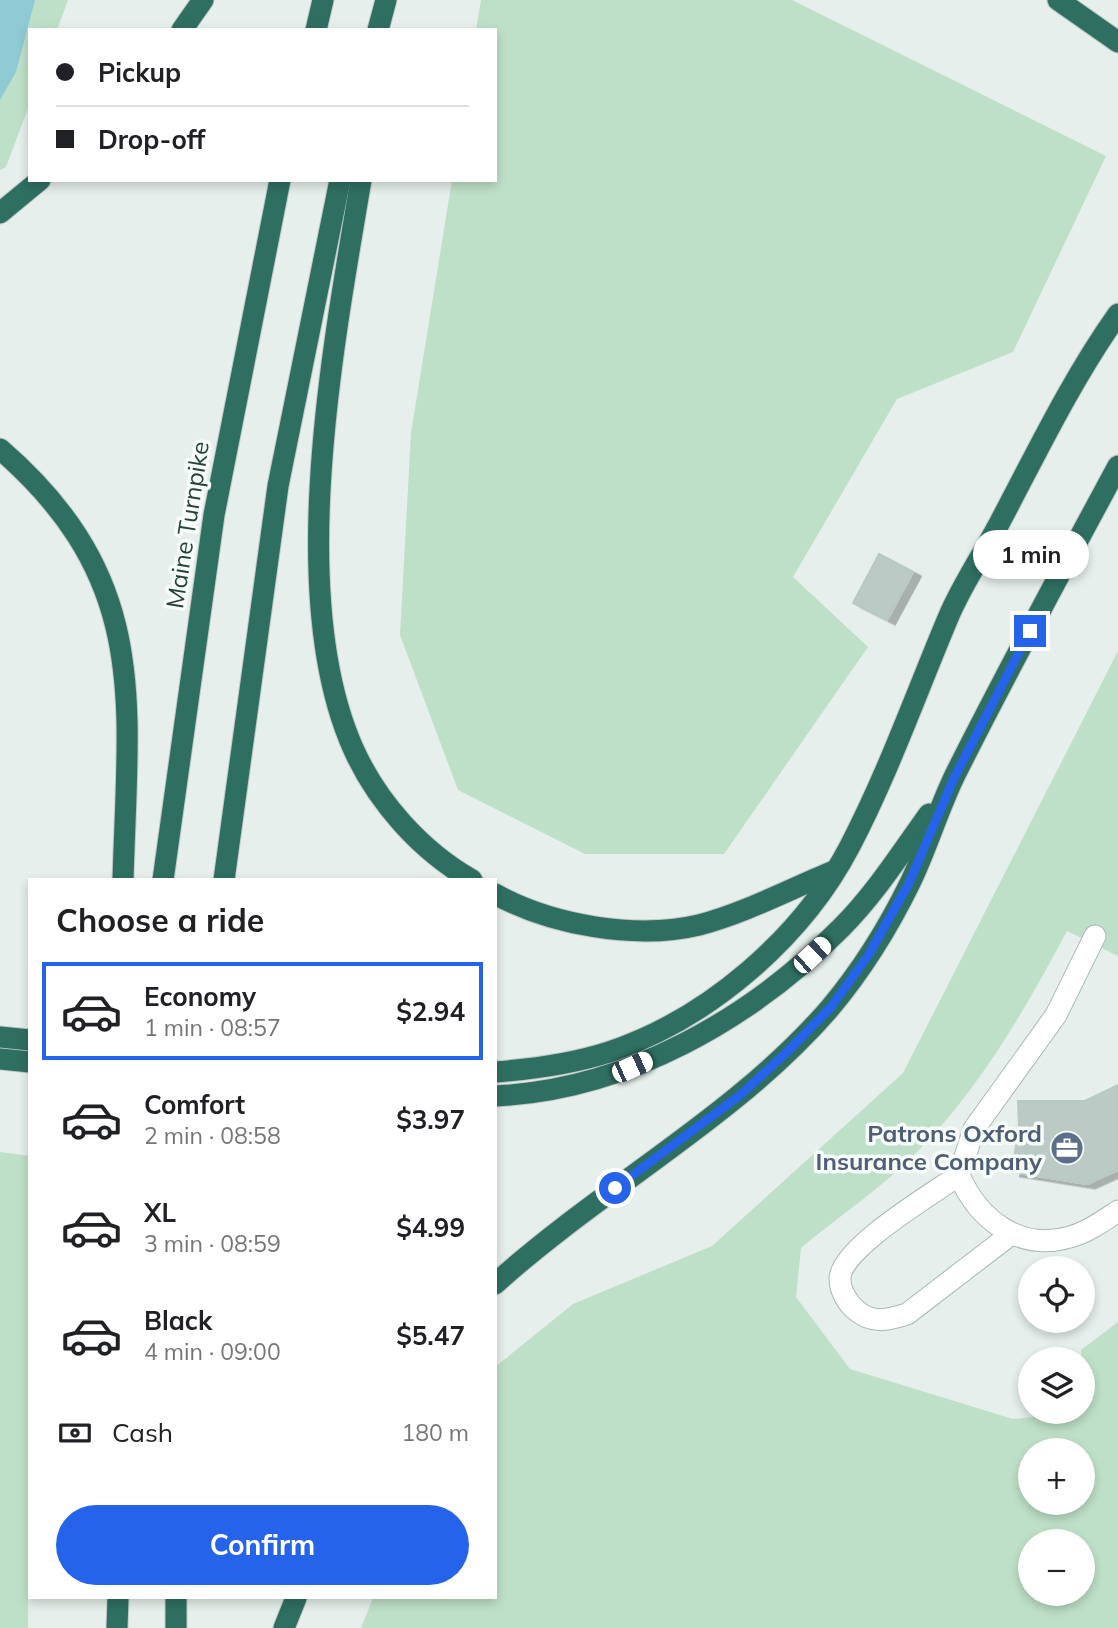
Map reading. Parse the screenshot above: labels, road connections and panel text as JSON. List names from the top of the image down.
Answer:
{
  "streets": {
    "highway": ["Maine Turnpike"]
  },
  "places": {
    "office": ["Patrons Oxford Insurance Company"]
  },
  "page": {
    "banner": ["Pickup", "Drop-off"],
    "bubble": "1 min",
    "heading": "Choose a ride",
    "list": [
      {
        "name": "Economy",
        "note": "1 min · 08:57",
        "value": "$2.94"
      },
      {
        "name": "Comfort",
        "note": "2 min · 08:58",
        "value": "$3.97"
      },
      {
        "name": "XL",
        "note": "3 min · 08:59",
        "value": "$4.99"
      },
      {
        "name": "Black",
        "note": "4 min · 09:00",
        "value": "$5.47"
      }
    ],
    "map_buttons": ["+", "−"],
    "pay": ["Cash", "180 m"],
    "buttons": "Confirm"
  }
}
